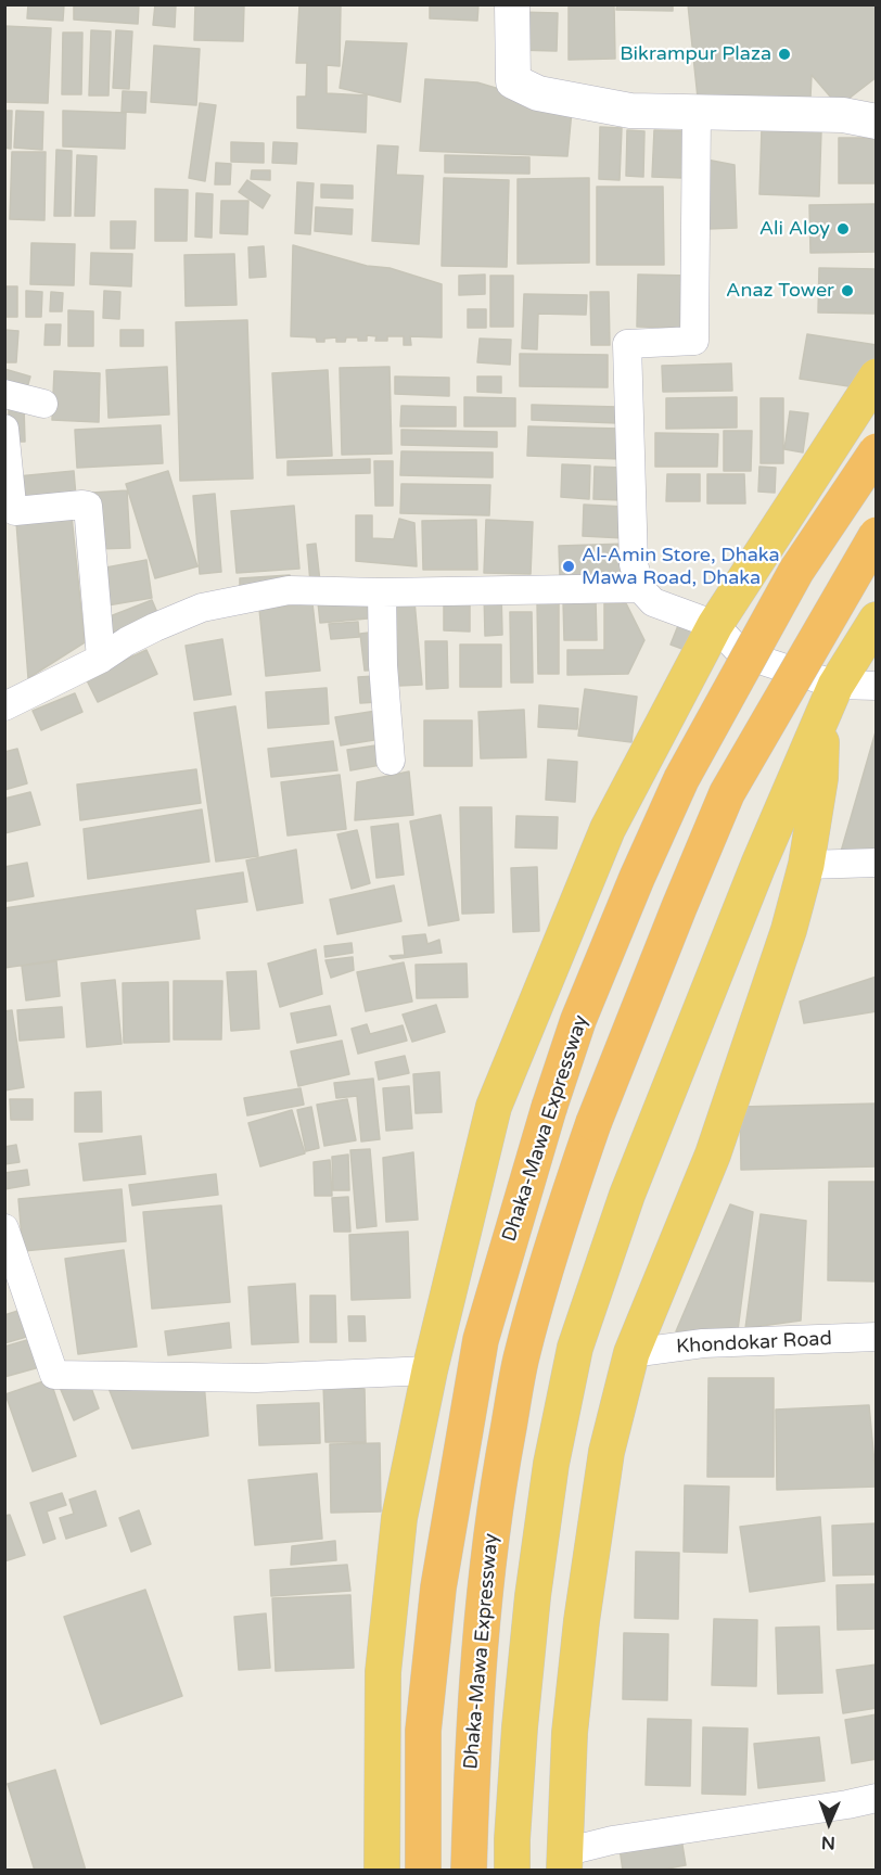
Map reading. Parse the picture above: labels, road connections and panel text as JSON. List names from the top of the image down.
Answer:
{
  "streets": {
    "highway": ["Dhaka-Mawa Expressway"],
    "street": ["Khondokar Road"]
  },
  "places": [
    "Bikrampur Plaza",
    "Ali Aloy",
    "Anaz Tower",
    "Al-Amin Store, Dhaka Mawa Road, Dhaka"
  ],
  "north": "bottom"
}
